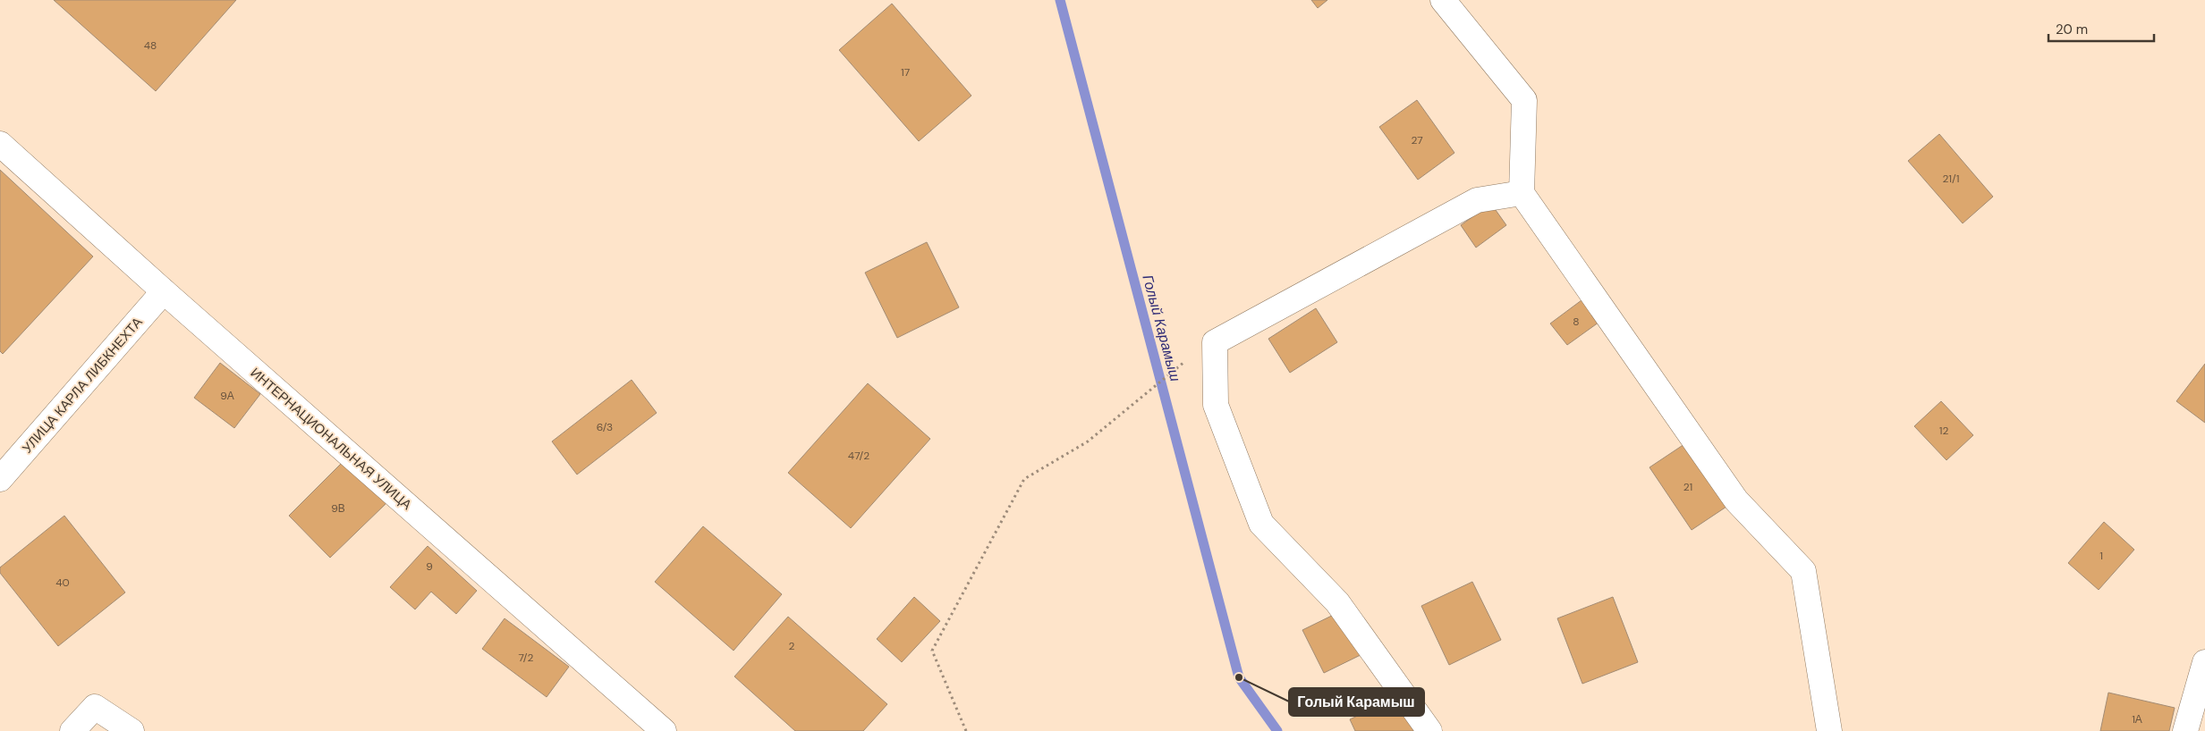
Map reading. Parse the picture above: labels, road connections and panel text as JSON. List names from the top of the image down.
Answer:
{
  "streets": {
    "street": ["УЛИЦА КАРЛА ЛИБКНЕХТА", "ИНТЕРНАЦИОНАЛЬНАЯ УЛИЦА"]
  },
  "crossings": [
    ["УЛИЦА КАРЛА ЛИБКНЕХТА", "ИНТЕРНАЦИОНАЛЬНАЯ УЛИЦА"]
  ],
  "water": ["Голый Карамыш"],
  "places": ["Голый Карамыш"],
  "house_numbers": [
    "48",
    "17",
    "27",
    "21/1",
    "8",
    "9А",
    "6/3",
    "12",
    "47/2",
    "21",
    "9В",
    "1",
    "9",
    "40",
    "2",
    "7/2",
    "1А"
  ],
  "scale_bar": "20 m"
}
